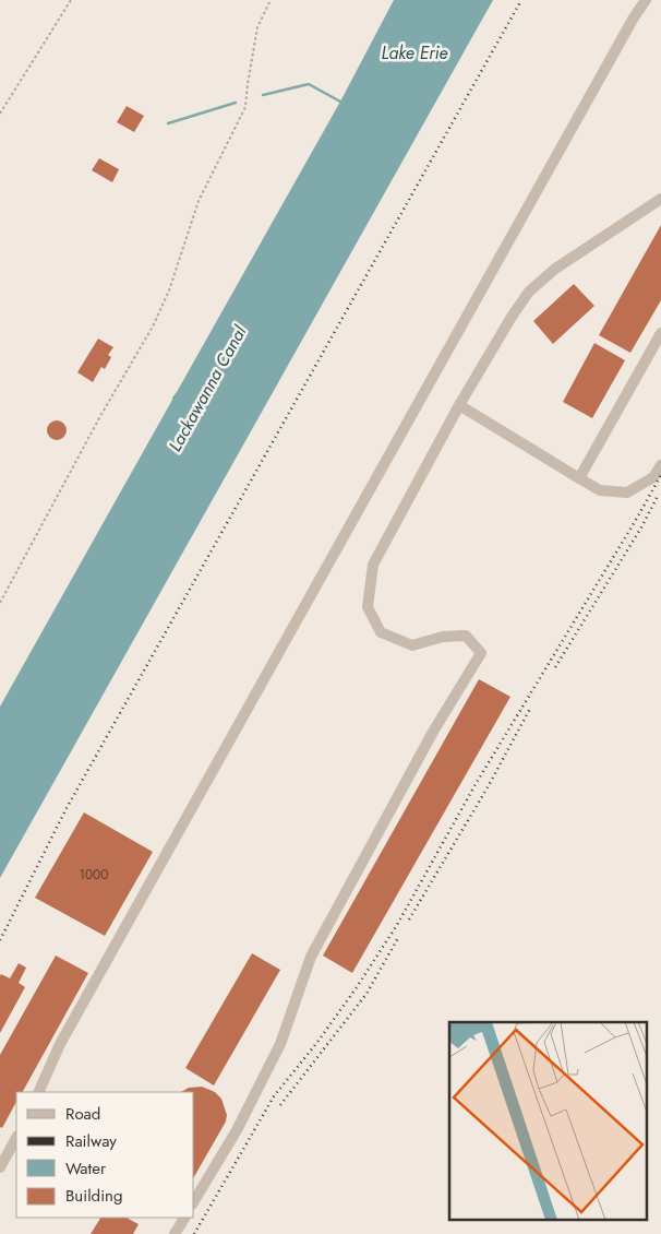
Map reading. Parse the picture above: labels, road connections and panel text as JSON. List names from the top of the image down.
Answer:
{
  "water": ["Lake Erie", "Lackawanna Canal"],
  "house_numbers": ["1000"],
  "legend": [
    "Road",
    "Railway",
    "Water",
    "Building"
  ]
}
